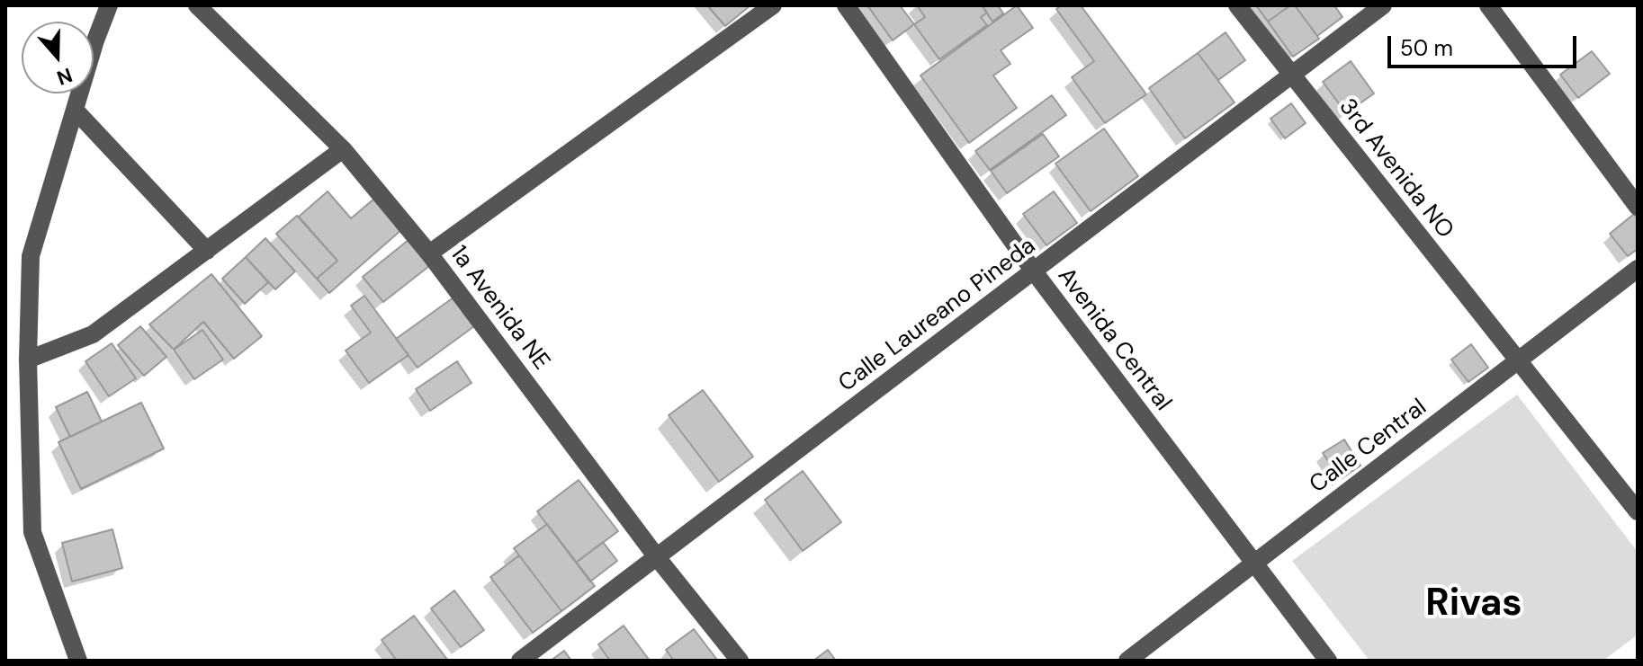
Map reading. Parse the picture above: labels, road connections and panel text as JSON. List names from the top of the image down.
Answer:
{
  "streets": {
    "street": [
      "3rd Avenida NO",
      "1a Avenida NE",
      "Calle Laureano Pineda",
      "Avenida Central",
      "Calle Central"
    ]
  },
  "crossings": [
    ["3rd Avenida NO", "Calle Laureano Pineda"],
    ["3rd Avenida NO", "Calle Central"],
    ["1a Avenida NE", "Calle Laureano Pineda"],
    ["Calle Laureano Pineda", "Avenida Central"],
    ["Avenida Central", "Calle Central"]
  ],
  "districts": ["Rivas"],
  "scale_bar": "50 m",
  "north": "bottom"
}
